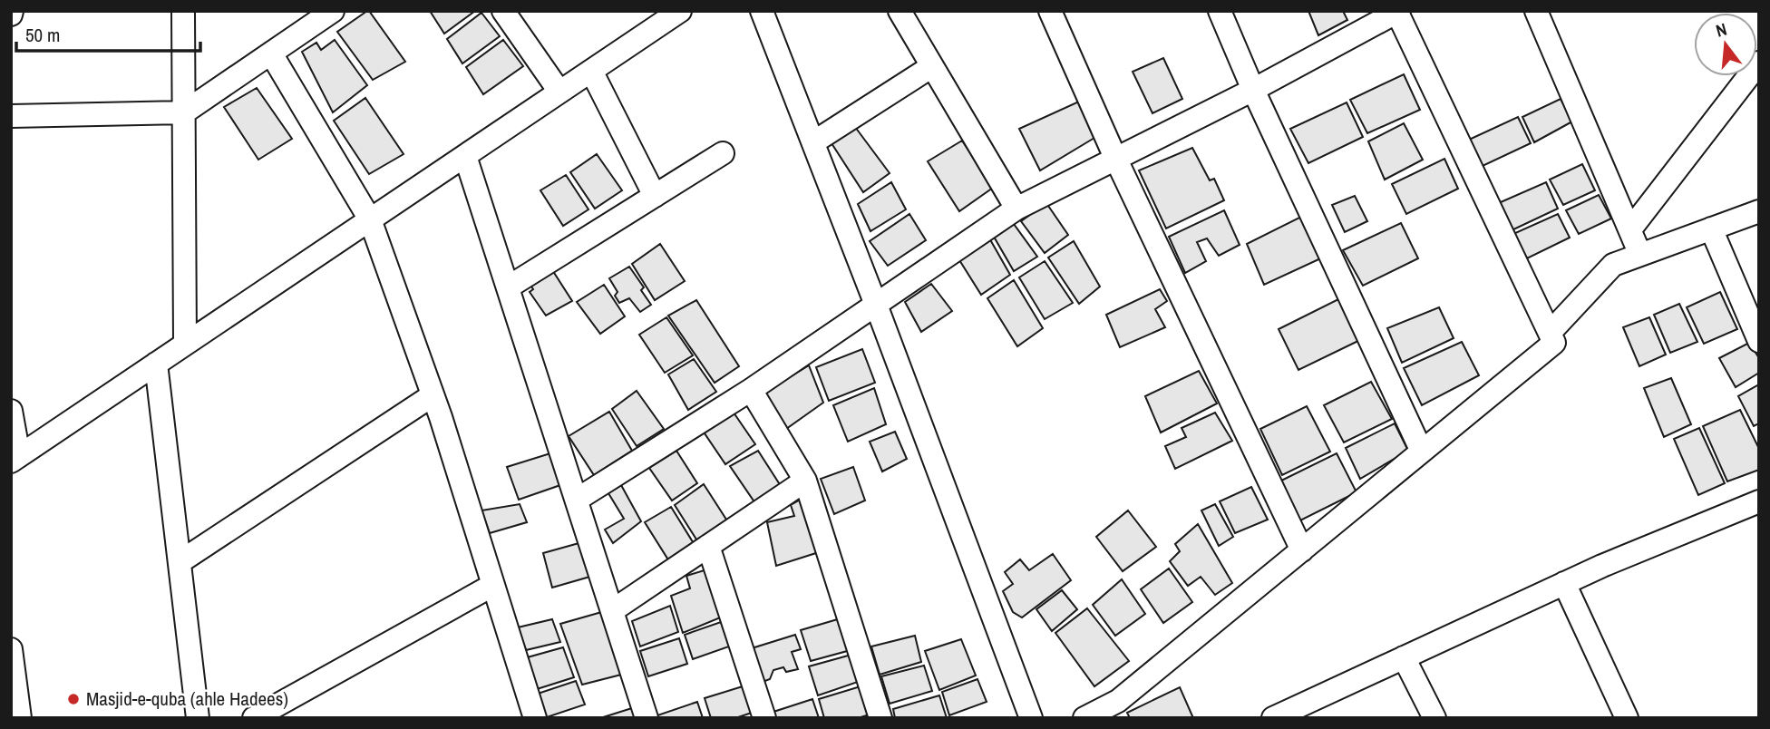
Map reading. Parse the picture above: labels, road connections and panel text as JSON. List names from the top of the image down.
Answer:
{
  "places": ["Masjid-e-quba (ahle Hadees)"],
  "scale_bar": "50 m",
  "north": "top"
}
